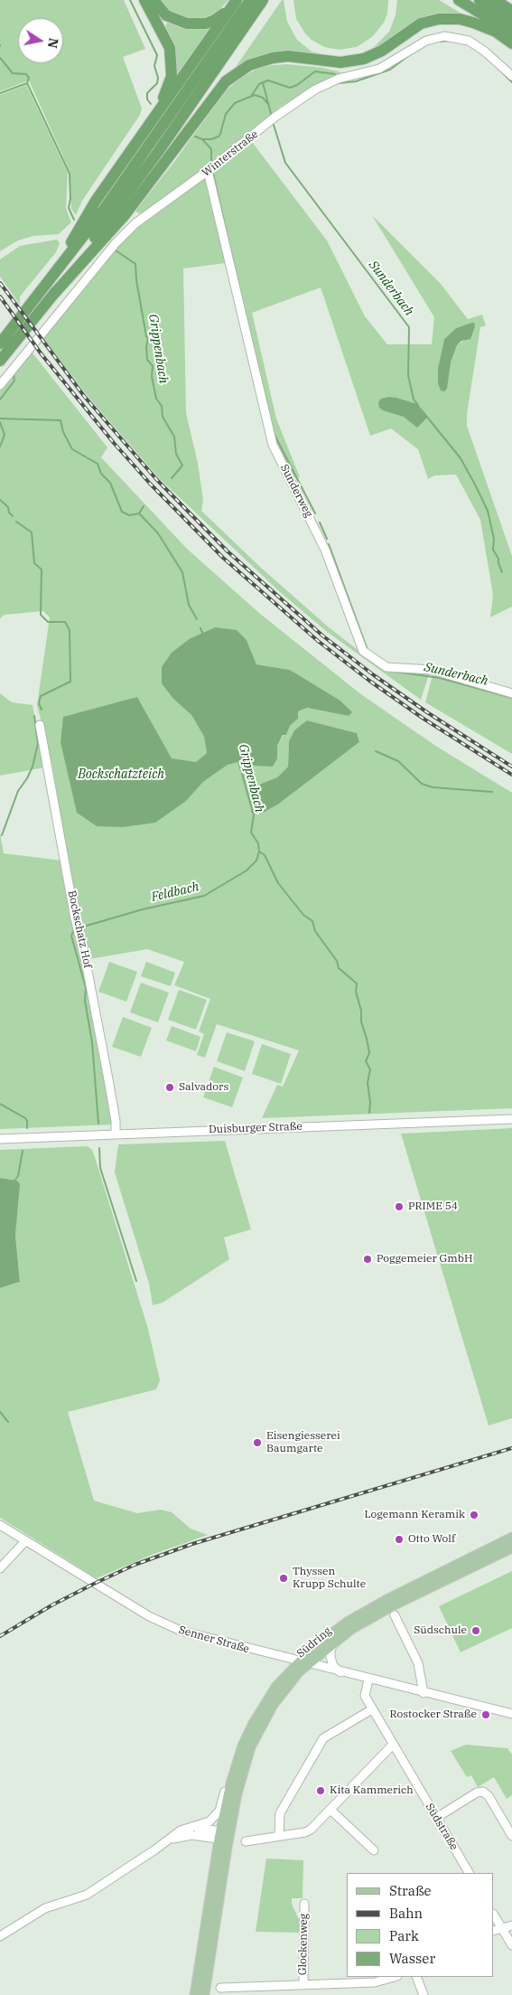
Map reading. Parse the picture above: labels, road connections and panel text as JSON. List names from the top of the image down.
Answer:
{
  "streets": {
    "main road": ["Südring"],
    "street": [
      "Winterstraße",
      "Sunderweg",
      "Bockschatz Hof",
      "Duisburger Straße",
      "Senner Straße",
      "Südstraße",
      "Glockenweg"
    ]
  },
  "crossings": [
    ["Winterstraße", "Sunderweg"],
    ["Bockschatz Hof", "Duisburger Straße"],
    ["Senner Straße", "Südring"],
    ["Senner Straße", "Südstraße"]
  ],
  "water": [
    "Sunderbach",
    "Grippenbach",
    "Bockschatzteich",
    "Feldbach"
  ],
  "places": [
    "Salvadors",
    "PRIME 54",
    "Poggemeier GmbH",
    "Eisengiesserei Baumgarte",
    "Logemann Keramik",
    "Otto Wolf",
    "Thyssen Krupp Schulte",
    "Südschule",
    "Rostocker Straße",
    "Kita Kammerich"
  ],
  "legend": [
    "Straße",
    "Bahn",
    "Park",
    "Wasser"
  ],
  "north": "right"
}
